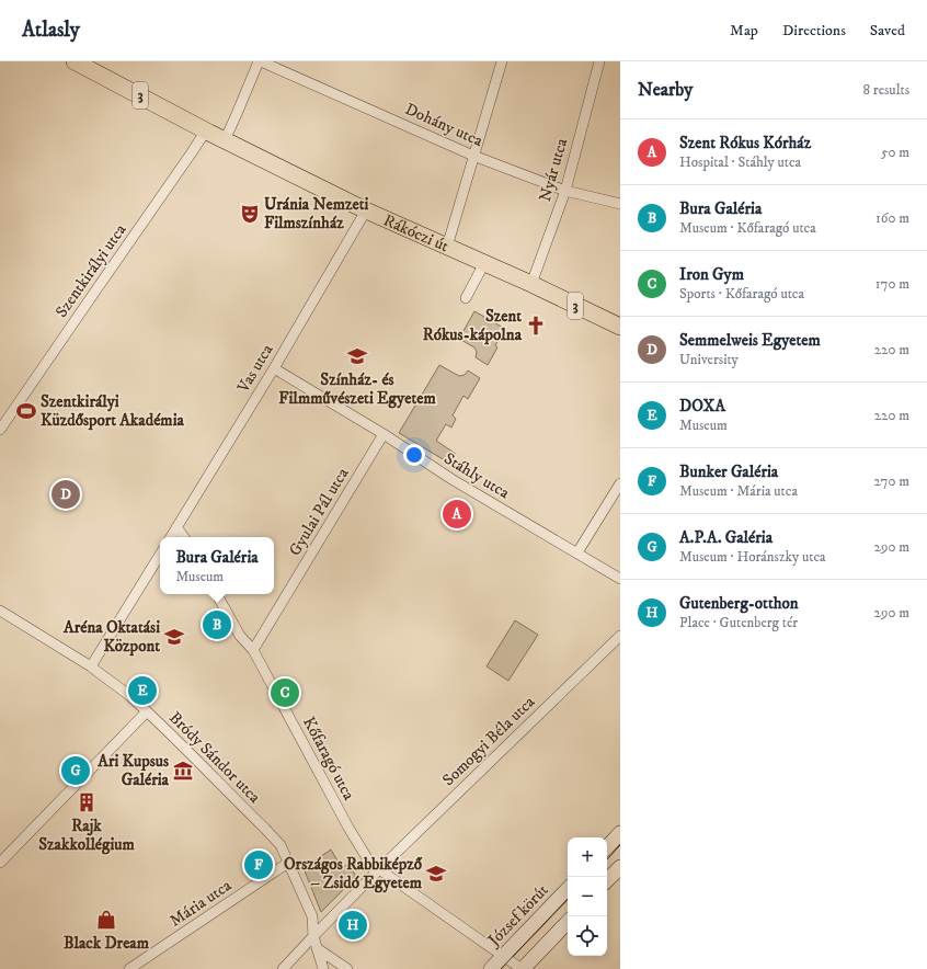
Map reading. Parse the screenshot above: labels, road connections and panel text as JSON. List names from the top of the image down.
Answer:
{
  "streets": {
    "main road": ["3", "Rákóczi út", "József körút"],
    "street": [
      "Dohány utca",
      "Nyár utca",
      "Szentkirályi utca",
      "Vas utca",
      "Stáhly utca",
      "Gyulai Pál utca",
      "Somogyi Béla utca",
      "Bródy Sándor utca",
      "Kőfaragó utca",
      "Mária utca"
    ]
  },
  "crossings": [
    ["Dohány utca", "Nyár utca"],
    ["Nyár utca", "Rákóczi út"],
    ["Rákóczi út", "Szentkirályi utca"],
    ["Rákóczi út", "Vas utca"],
    ["Vas utca", "Stáhly utca"],
    ["Stáhly utca", "Gyulai Pál utca"],
    ["Gyulai Pál utca", "Kőfaragó utca"],
    ["Somogyi Béla utca", "Bródy Sándor utca"],
    ["Somogyi Béla utca", "Kőfaragó utca"],
    ["Bródy Sándor utca", "Mária utca"]
  ],
  "places": {
    "theatre": ["Uránia Nemzeti Filmszínház"],
    "church": ["Szent Rókus-kápolna"],
    "school or university": ["Színház- és Filmművészeti Egyetem", "Aréna Oktatási Központ", "Országos Rabbiképző – Zsidó Egyetem"],
    "sports": ["Szentkirályi Küzdősport Akadémia"],
    "museum": ["Ari Kupsus Galéria"],
    "building": ["Rajk Szakkollégium"],
    "shop": ["Black Dream"]
  },
  "page": {
    "header": "Atlasly",
    "nav": ["Map", "Directions", "Saved"],
    "heading": ["Nearby", "8 results"],
    "list": [
      {
        "mark": "A",
        "name": "Szent Rókus Kórház",
        "note": "Hospital · Stáhly utca",
        "value": "50 m"
      },
      {
        "mark": "B",
        "name": "Bura Galéria",
        "note": "Museum · Kőfaragó utca",
        "value": "160 m"
      },
      {
        "mark": "C",
        "name": "Iron Gym",
        "note": "Sports · Kőfaragó utca",
        "value": "170 m"
      },
      {
        "mark": "D",
        "name": "Semmelweis Egyetem",
        "note": "University",
        "value": "220 m"
      },
      {
        "mark": "E",
        "name": "DOXA",
        "note": "Museum",
        "value": "220 m"
      },
      {
        "mark": "F",
        "name": "Bunker Galéria",
        "note": "Museum · Mária utca",
        "value": "270 m"
      },
      {
        "mark": "G",
        "name": "A.P.A. Galéria",
        "note": "Museum · Horánszky utca",
        "value": "290 m"
      },
      {
        "mark": "H",
        "name": "Gutenberg-otthon",
        "note": "Place · Gutenberg tér",
        "value": "290 m"
      }
    ],
    "pins": [
      "D",
      "A",
      "B",
      "E",
      "C",
      "G",
      "F",
      "H"
    ],
    "popup": ["Bura Galéria", "Museum"],
    "map_buttons": ["+", "−"]
  }
}
